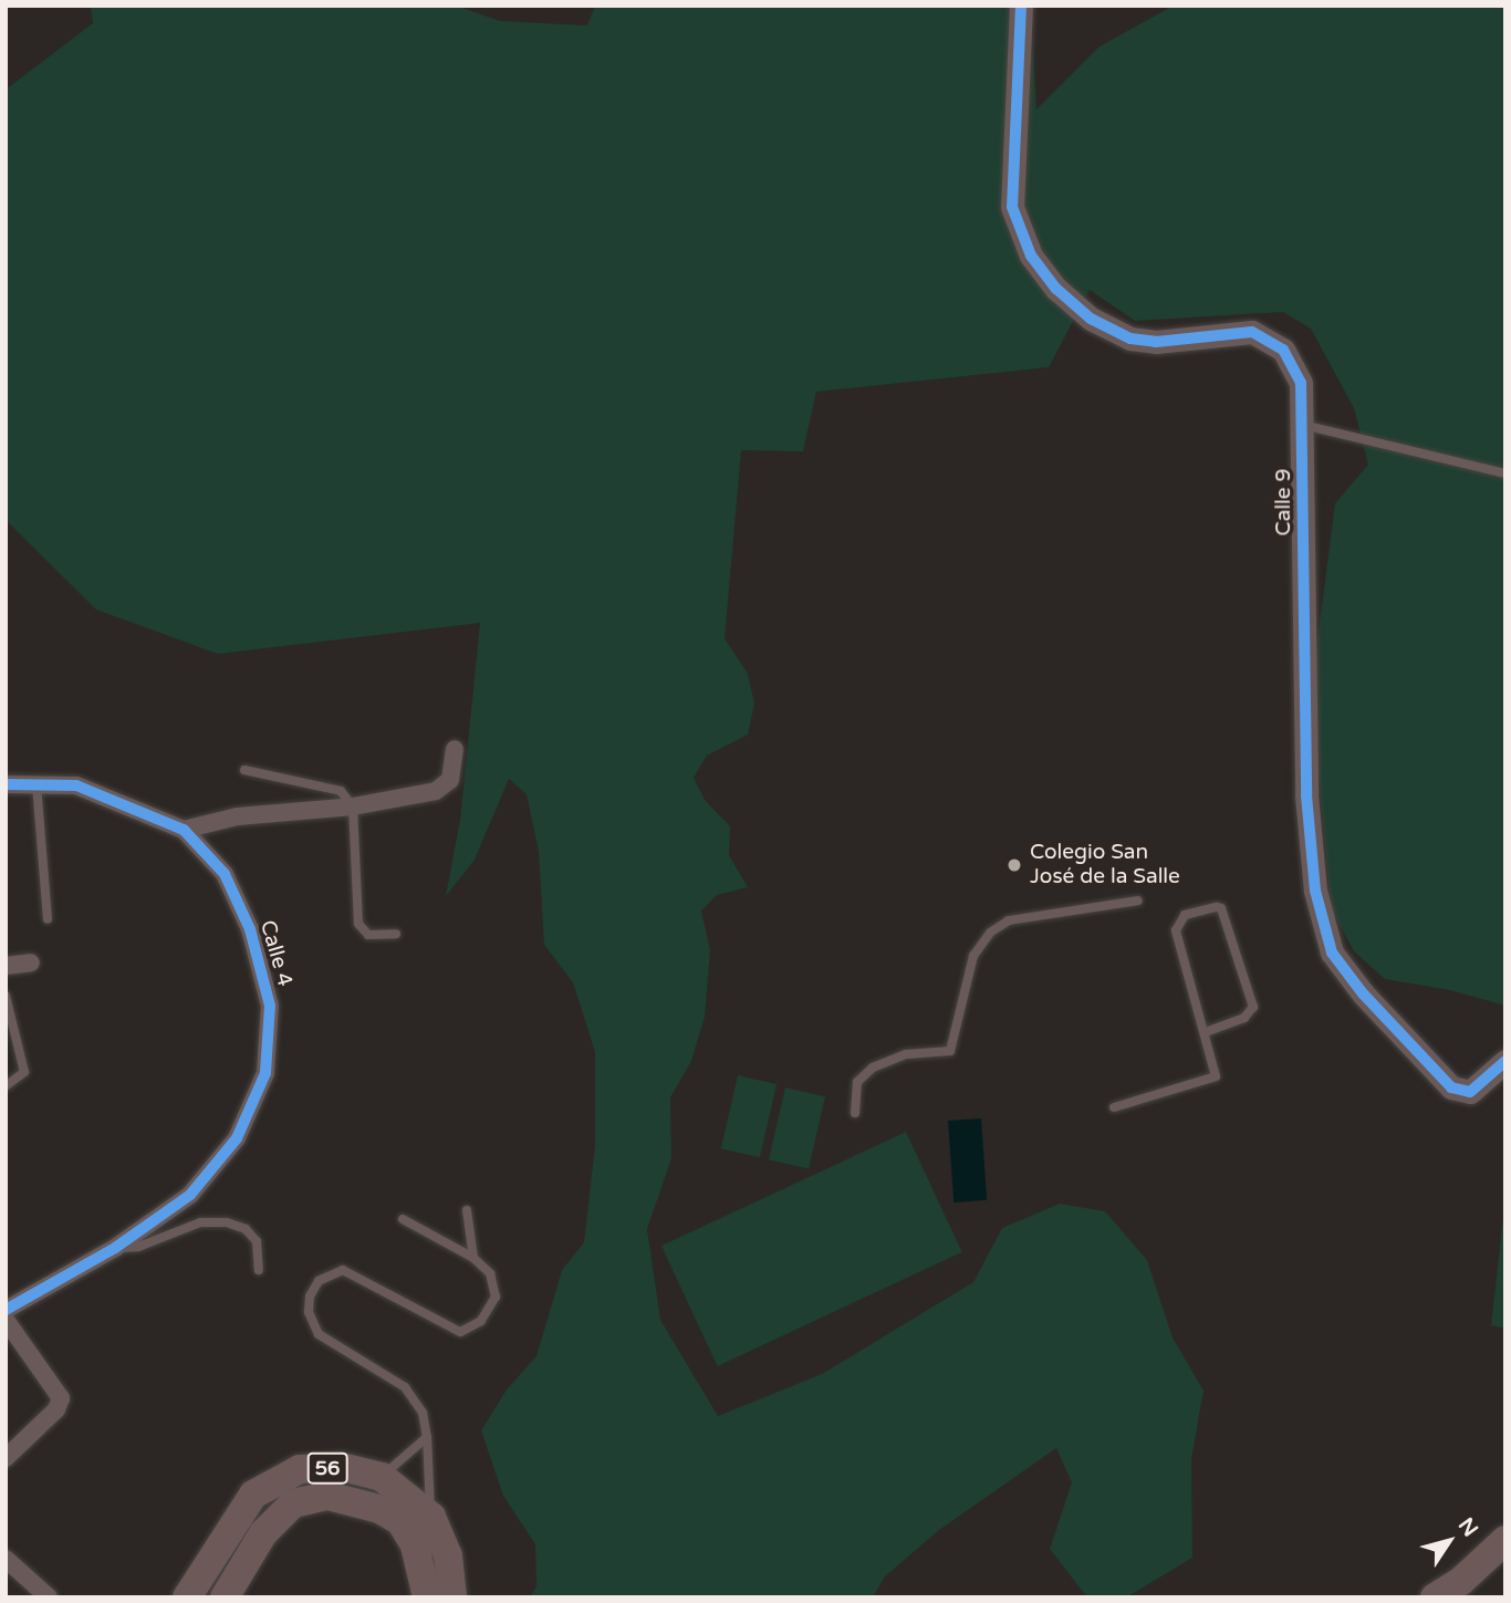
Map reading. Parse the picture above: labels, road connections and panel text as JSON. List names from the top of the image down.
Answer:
{
  "streets": {
    "main road": ["56"],
    "street": ["Calle 9", "Calle 4"]
  },
  "places": ["Colegio San José de la Salle"],
  "north": "top right"
}
